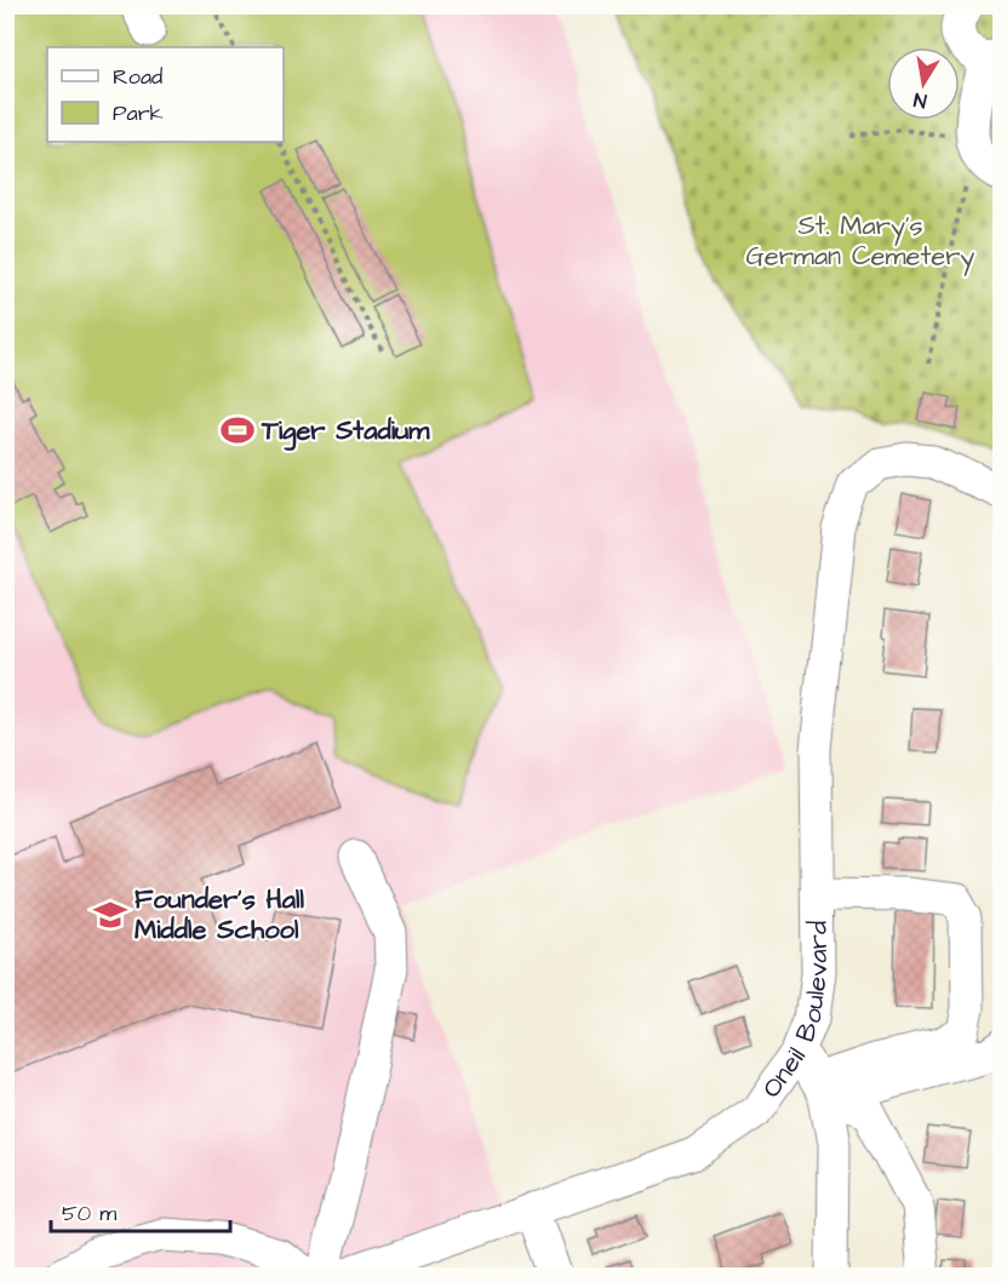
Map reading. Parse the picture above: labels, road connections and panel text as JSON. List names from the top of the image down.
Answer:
{
  "streets": {
    "street": ["Oneil Boulevard"]
  },
  "parks": ["St. Mary's German Cemetery"],
  "places": {
    "sports": ["Tiger Stadium"],
    "school or university": ["Founder's Hall Middle School"]
  },
  "legend": ["Road", "Park"],
  "scale_bar": "50 m",
  "north": "bottom"
}
